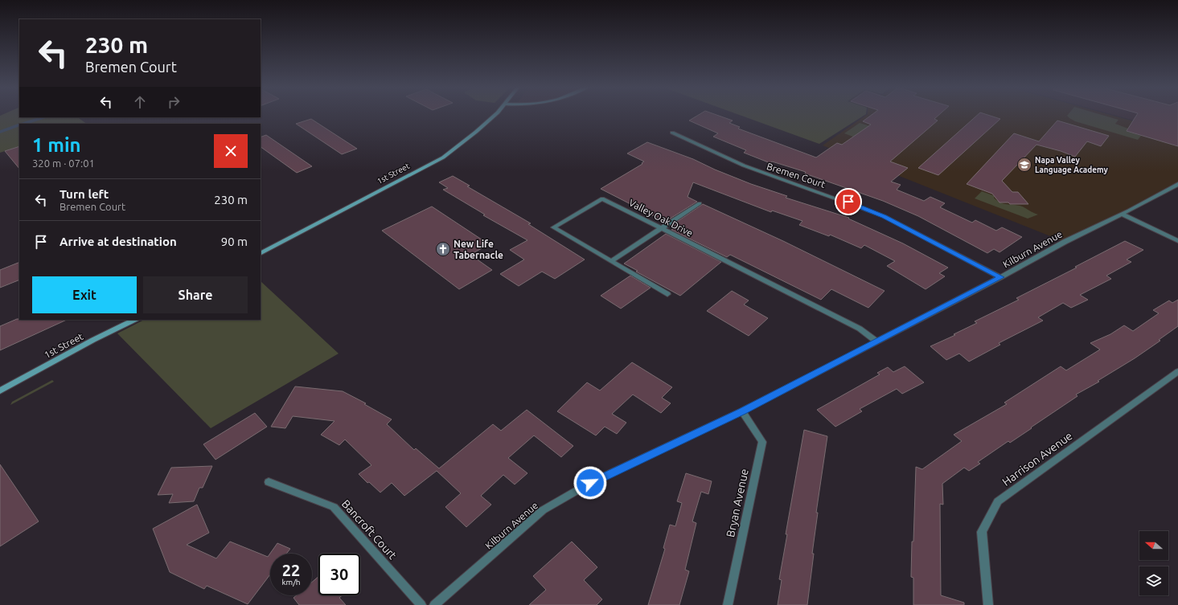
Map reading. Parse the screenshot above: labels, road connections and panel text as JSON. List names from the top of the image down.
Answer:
{
  "streets": {
    "main road": ["1st Street"],
    "street": [
      "Bremen Court",
      "Valley Oak Drive",
      "Kilburn Avenue",
      "Harrison Avenue",
      "Bryan Avenue",
      "Bancroft Court"
    ]
  },
  "crossings": [
    ["Bremen Court", "Kilburn Avenue"],
    ["Valley Oak Drive", "Kilburn Avenue"],
    ["Kilburn Avenue", "Bryan Avenue"]
  ],
  "places": {
    "school or university": ["Napa Valley Language Academy"],
    "church": ["New Life Tabernacle"]
  },
  "north": "left",
  "page": {
    "turn": ["230 m", "Bremen Court"],
    "heading": ["1 min", "320 m · 07:01"],
    "list": [
      {
        "name": "Turn left",
        "note": "Bremen Court",
        "value": "230 m"
      },
      {
        "name": "Arrive at destination",
        "value": "90 m"
      }
    ],
    "buttons": ["Exit", "Share"],
    "speed": "22 km/h",
    "limit": "30"
  }
}
